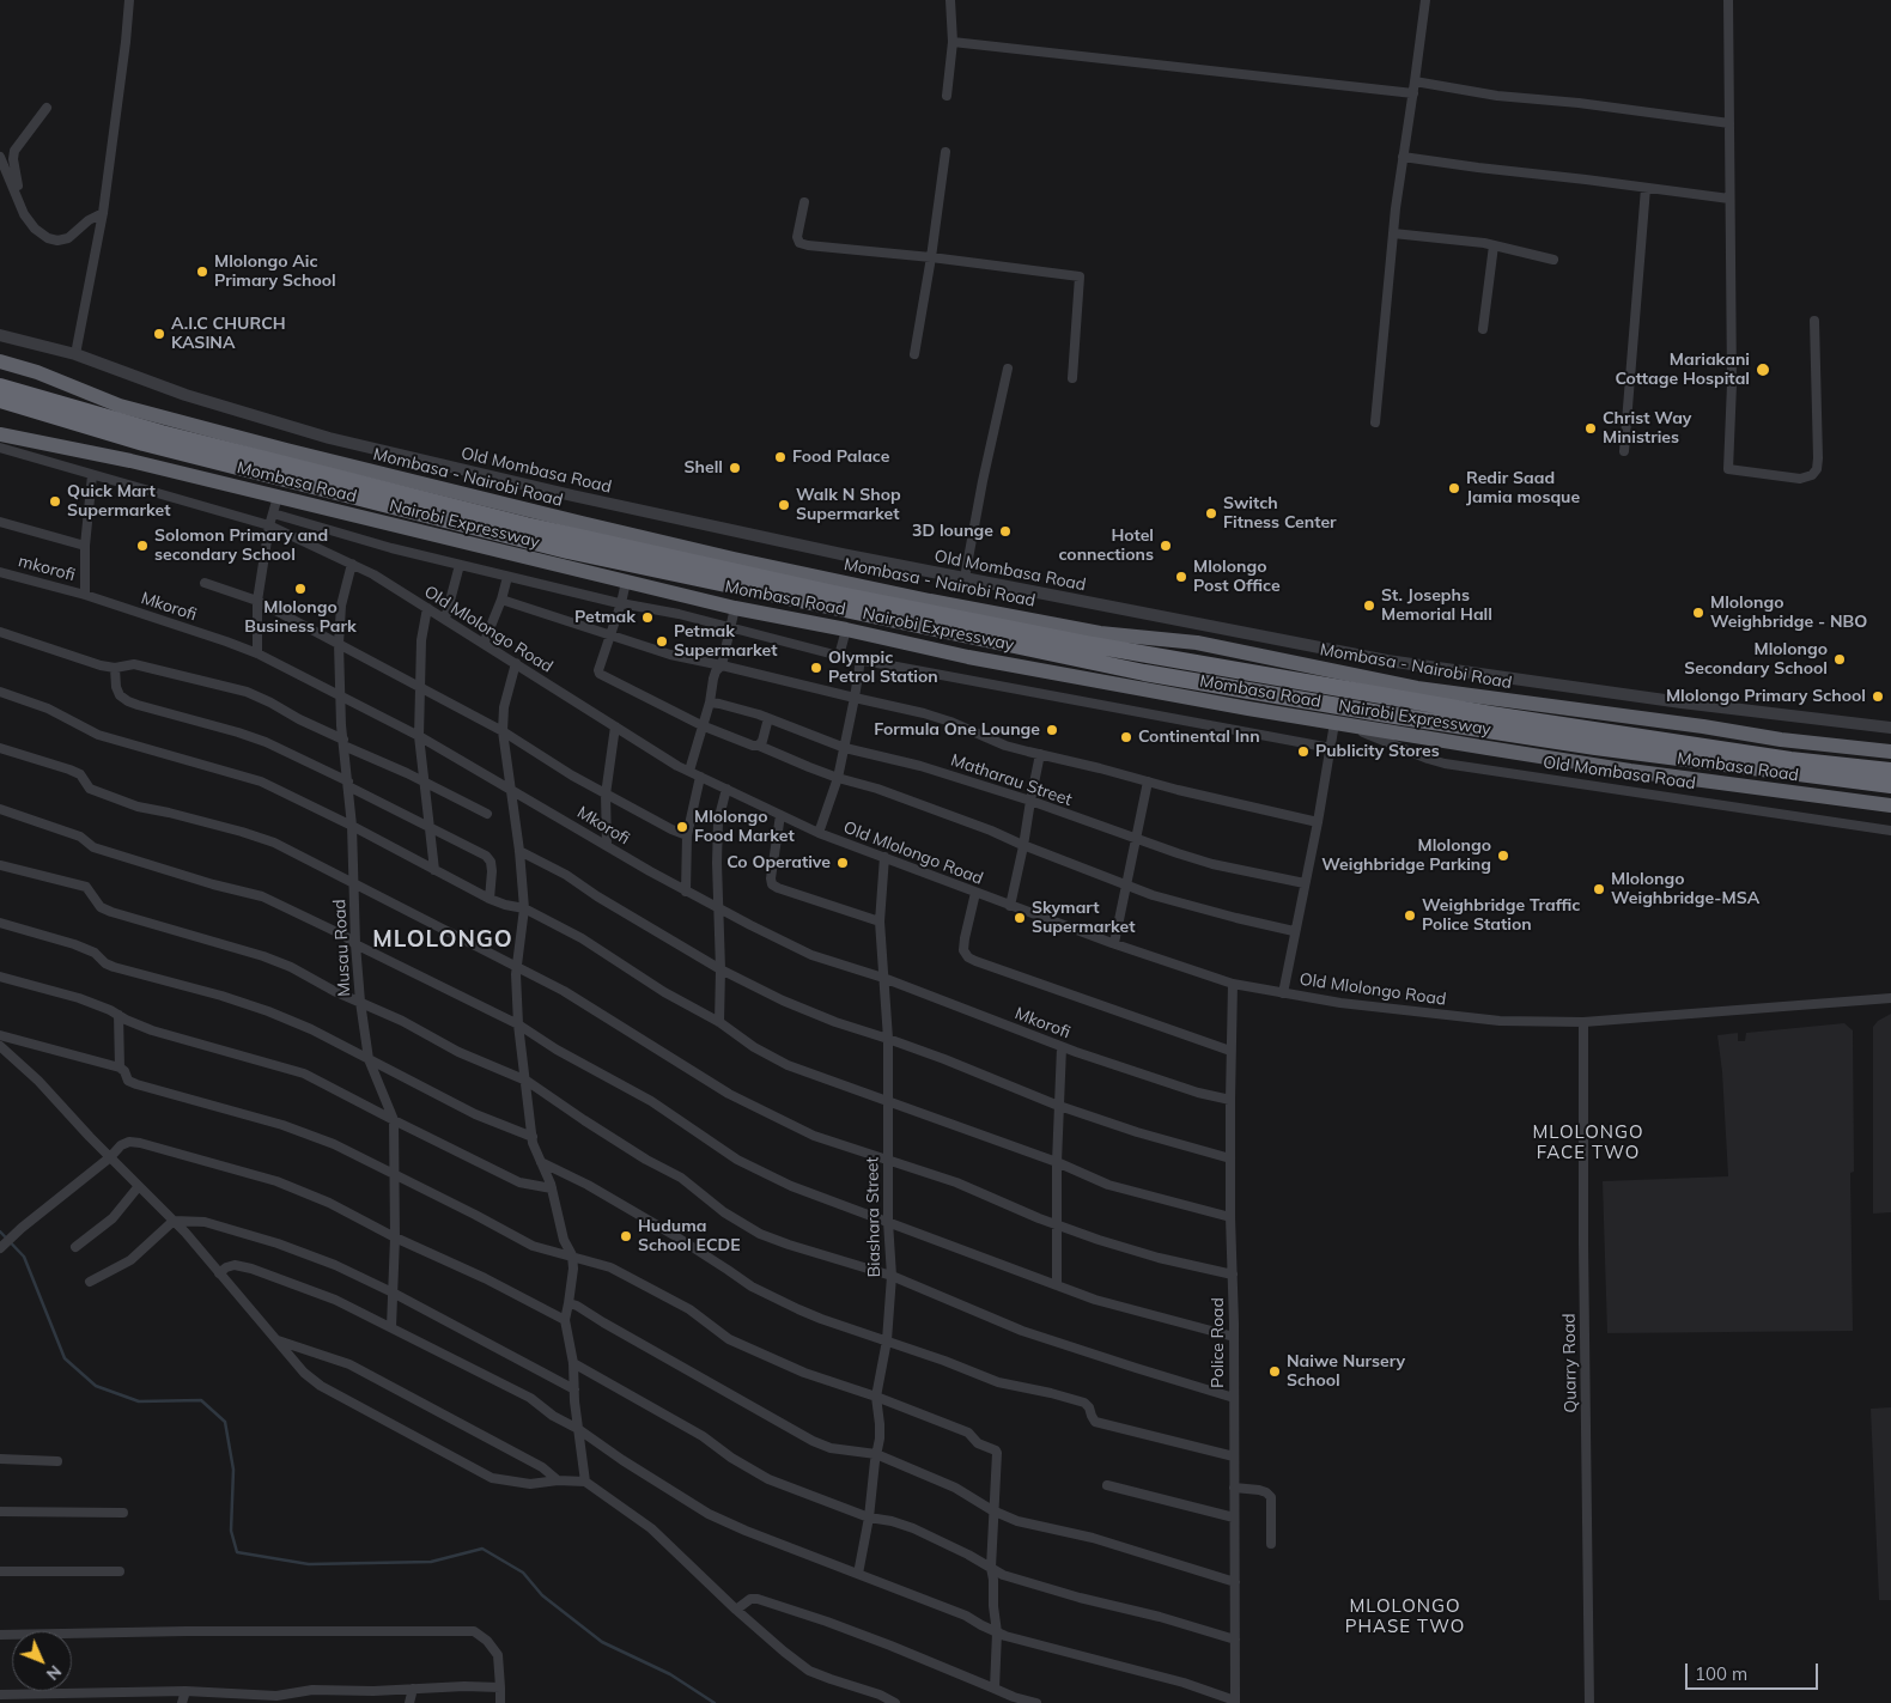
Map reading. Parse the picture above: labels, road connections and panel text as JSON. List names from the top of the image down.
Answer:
{
  "streets": {
    "highway": ["Mombasa - Nairobi Road", "Mombasa Road", "Nairobi Expressway"],
    "street": [
      "Old Mombasa Road",
      "mkorofi",
      "Mkorofi",
      "Old Mlolongo Road",
      "Matharau Street",
      "Musau Road",
      "Biashara Street",
      "Police Road",
      "Quarry Road"
    ]
  },
  "crossings": [
    ["Old Mombasa Road", "Mombasa Road"],
    ["mkorofi", "Mkorofi"],
    ["Mkorofi", "Old Mlolongo Road"],
    ["Mkorofi", "Musau Road"],
    ["Mkorofi", "Biashara Street"],
    ["Mkorofi", "Police Road"],
    ["Old Mlolongo Road", "Musau Road"],
    ["Old Mlolongo Road", "Biashara Street"],
    ["Old Mlolongo Road", "Police Road"],
    ["Old Mlolongo Road", "Quarry Road"]
  ],
  "districts": ["MLOLONGO", "MLOLONGO FACE TWO", "MLOLONGO PHASE TWO"],
  "places": [
    "Mlolongo Aic Primary School",
    "A.I.C CHURCH KASINA",
    "Mariakani Cottage Hospital",
    "Christ Way Ministries",
    "Food Palace",
    "Shell",
    "Redir Saad Jamia mosque",
    "Quick Mart Supermarket",
    "Walk N Shop Supermarket",
    "Switch Fitness Center",
    "3D lounge",
    "Solomon Primary and secondary School",
    "Hotel connections",
    "Mlolongo Post Office",
    "Mlolongo Business Park",
    "St. Josephs Memorial Hall",
    "Mlolongo Weighbridge - NBO",
    "Petmak",
    "Petmak Supermarket",
    "Mlolongo Secondary School",
    "Olympic Petrol Station",
    "Mlolongo Primary School",
    "Formula One Lounge",
    "Continental Inn",
    "Publicity Stores",
    "Mlolongo Food Market",
    "Mlolongo Weighbridge Parking",
    "Co Operative",
    "Mlolongo Weighbridge-MSA",
    "Weighbridge Traffic Police Station",
    "Skymart Supermarket",
    "Huduma School ECDE",
    "Naiwe Nursery School"
  ],
  "scale_bar": "100 m",
  "north": "bottom right"
}
